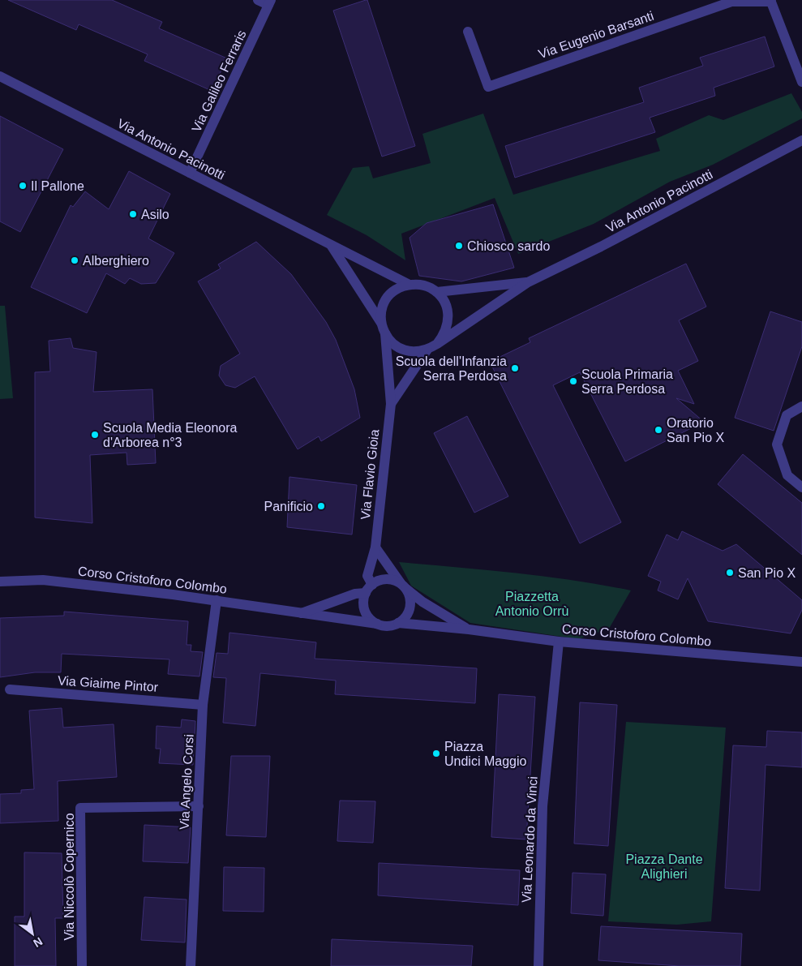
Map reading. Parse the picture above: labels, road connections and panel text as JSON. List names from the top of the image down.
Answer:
{
  "streets": {
    "street": [
      "Via Eugenio Barsanti",
      "Via Galileo Ferraris",
      "Via Antonio Pacinotti",
      "Via Flavio Gioia",
      "Corso Cristoforo Colombo",
      "Via Giaime Pintor",
      "Via Angelo Corsi",
      "Via Leonardo da Vinci",
      "Via Niccolò Copernico"
    ]
  },
  "crossings": [
    ["Via Galileo Ferraris", "Via Antonio Pacinotti"],
    ["Via Antonio Pacinotti", "Via Flavio Gioia"],
    ["Via Flavio Gioia", "Corso Cristoforo Colombo"],
    ["Corso Cristoforo Colombo", "Via Angelo Corsi"],
    ["Corso Cristoforo Colombo", "Via Leonardo da Vinci"],
    ["Via Giaime Pintor", "Via Angelo Corsi"],
    ["Via Angelo Corsi", "Via Niccolò Copernico"]
  ],
  "parks": ["Piazzetta Antonio Orrù", "Piazza Dante Alighieri"],
  "places": [
    "Il Pallone",
    "Asilo",
    "Chiosco sardo",
    "Alberghiero",
    "Scuola dell'Infanzia Serra Perdosa",
    "Scuola Primaria Serra Perdosa",
    "Oratorio San Pio X",
    "Scuola Media Eleonora d'Arborea n°3",
    "Panificio",
    "San Pio X",
    "Piazza Undici Maggio"
  ],
  "north": "bottom right"
}
